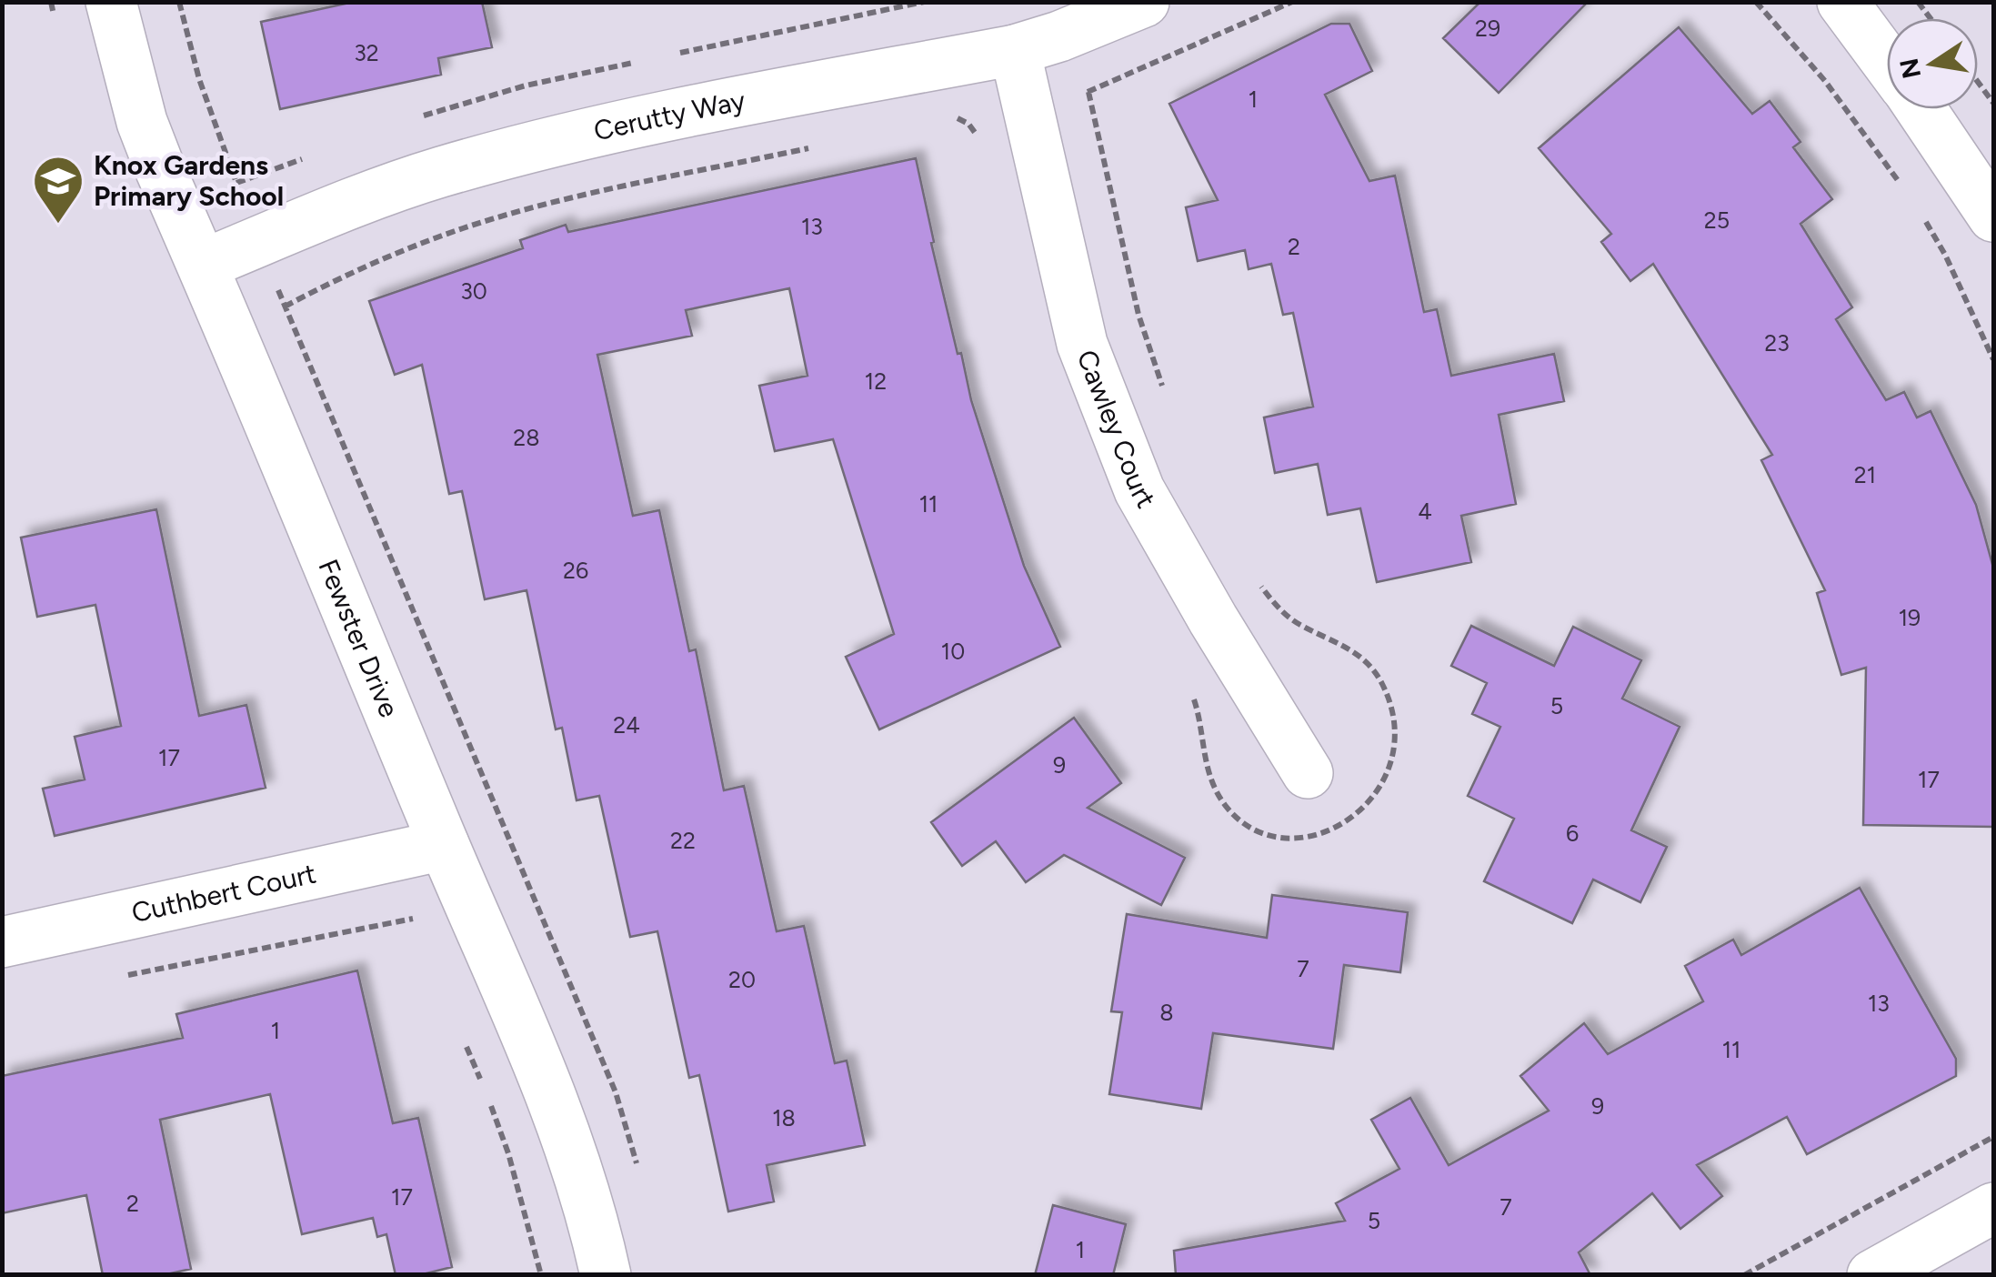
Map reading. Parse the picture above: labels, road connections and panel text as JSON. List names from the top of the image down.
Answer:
{
  "streets": {
    "street": [
      "Cerutty Way",
      "Cawley Court",
      "Fewster Drive",
      "Cuthbert Court"
    ]
  },
  "crossings": [
    ["Cerutty Way", "Cawley Court"],
    ["Cerutty Way", "Fewster Drive"],
    ["Fewster Drive", "Cuthbert Court"]
  ],
  "places": {
    "school or university": ["Knox Gardens Primary School"]
  },
  "house_numbers": [
    "29",
    "32",
    "1",
    "25",
    "13",
    "2",
    "30",
    "23",
    "12",
    "28",
    "21",
    "11",
    "4",
    "26",
    "19",
    "10",
    "5",
    "24",
    "17",
    "9",
    "17",
    "6",
    "22",
    "7",
    "20",
    "13",
    "8",
    "1",
    "11",
    "9",
    "18",
    "17",
    "2",
    "7",
    "5",
    "1"
  ],
  "north": "left"
}
